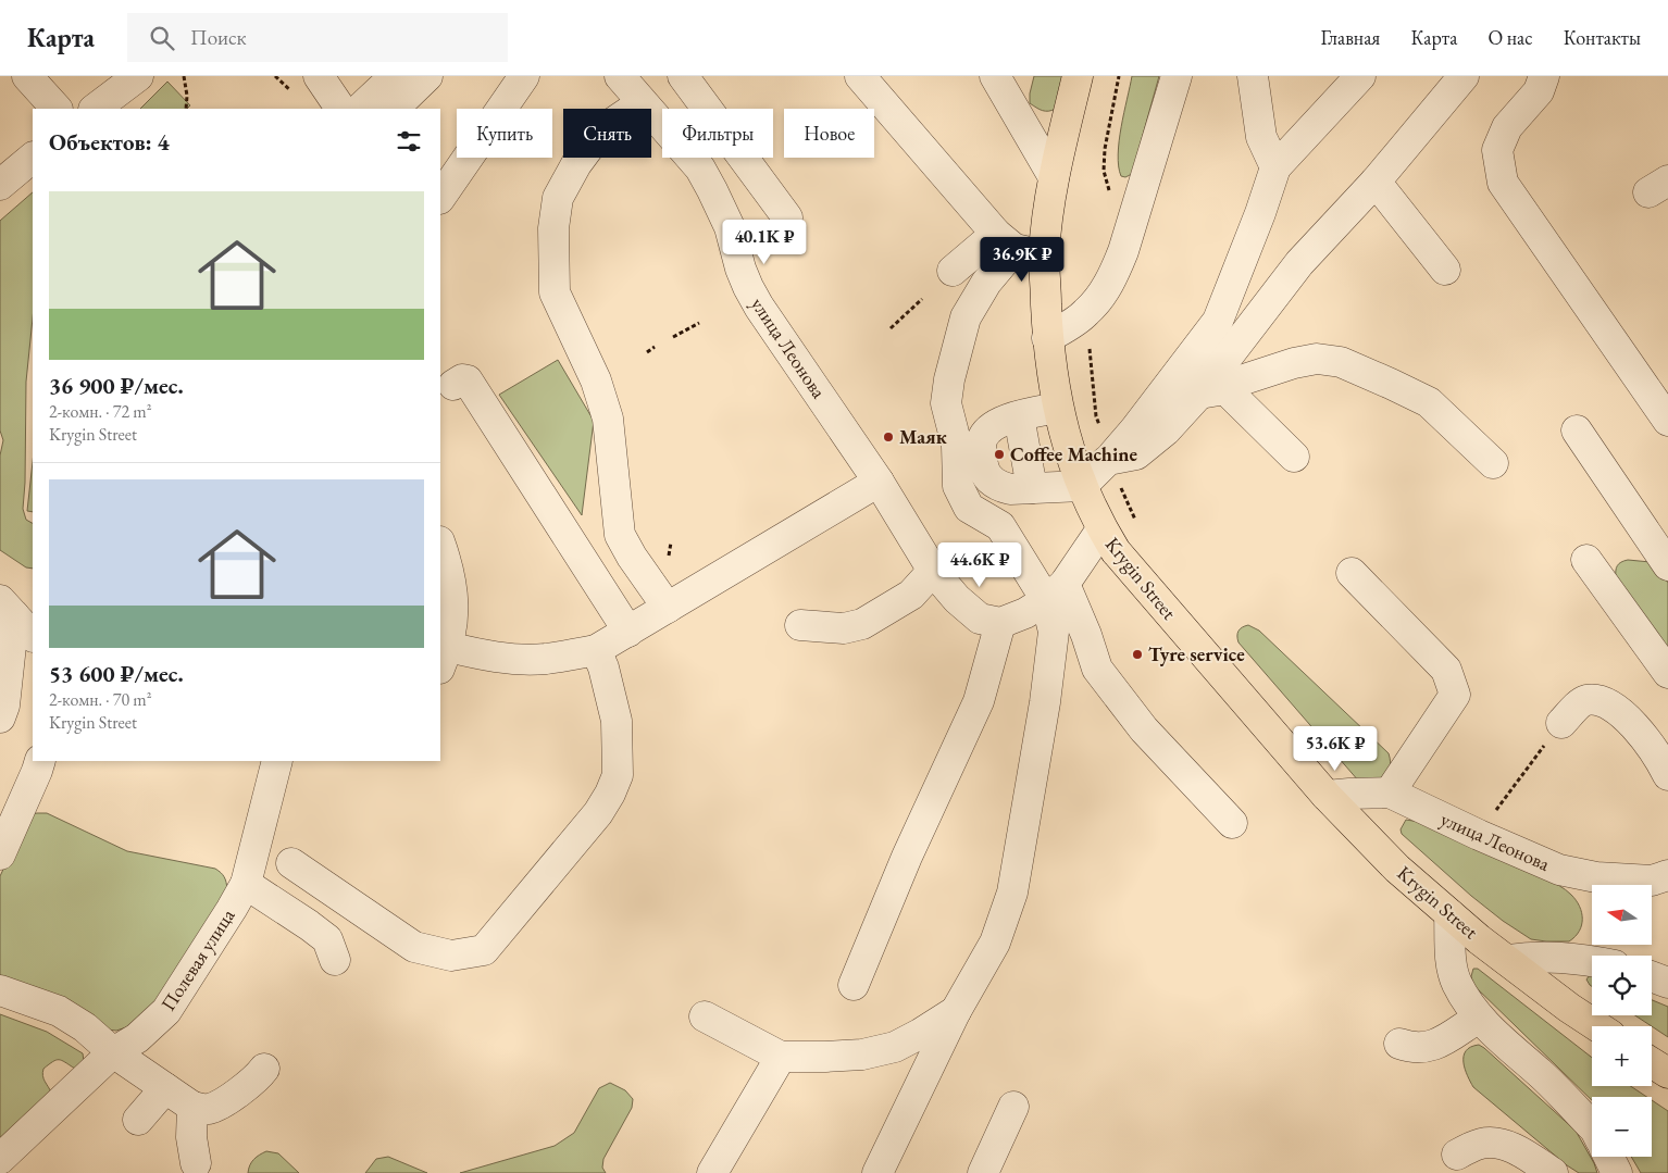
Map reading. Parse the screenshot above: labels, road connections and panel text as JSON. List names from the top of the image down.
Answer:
{
  "streets": {
    "main road": ["Krygin Street"],
    "street": ["улица Леонова", "Полевая улица"]
  },
  "crossings": [
    ["улица Леонова", "Krygin Street"]
  ],
  "places": ["Маяк", "Coffee Machine", "Tyre service"],
  "north": "left",
  "page": {
    "header": "Карта",
    "search": "Поиск",
    "nav": [
      "Главная",
      "Карта",
      "О нас",
      "Контакты"
    ],
    "chip": [
      "Купить",
      "Снять",
      "Фильтры",
      "Новое"
    ],
    "heading": "Объектов: 4",
    "list": [
      {
        "name": "36 900 ₽/мес.",
        "note": "2-комн. · 72 m² · Krygin Street"
      },
      {
        "name": "53 600 ₽/мес.",
        "note": "2-комн. · 70 m² · Krygin Street"
      }
    ],
    "price": [
      "40.1K ₽",
      "36.9K ₽",
      "44.6K ₽",
      "53.6K ₽"
    ],
    "map_buttons": ["+", "−"]
  }
}
